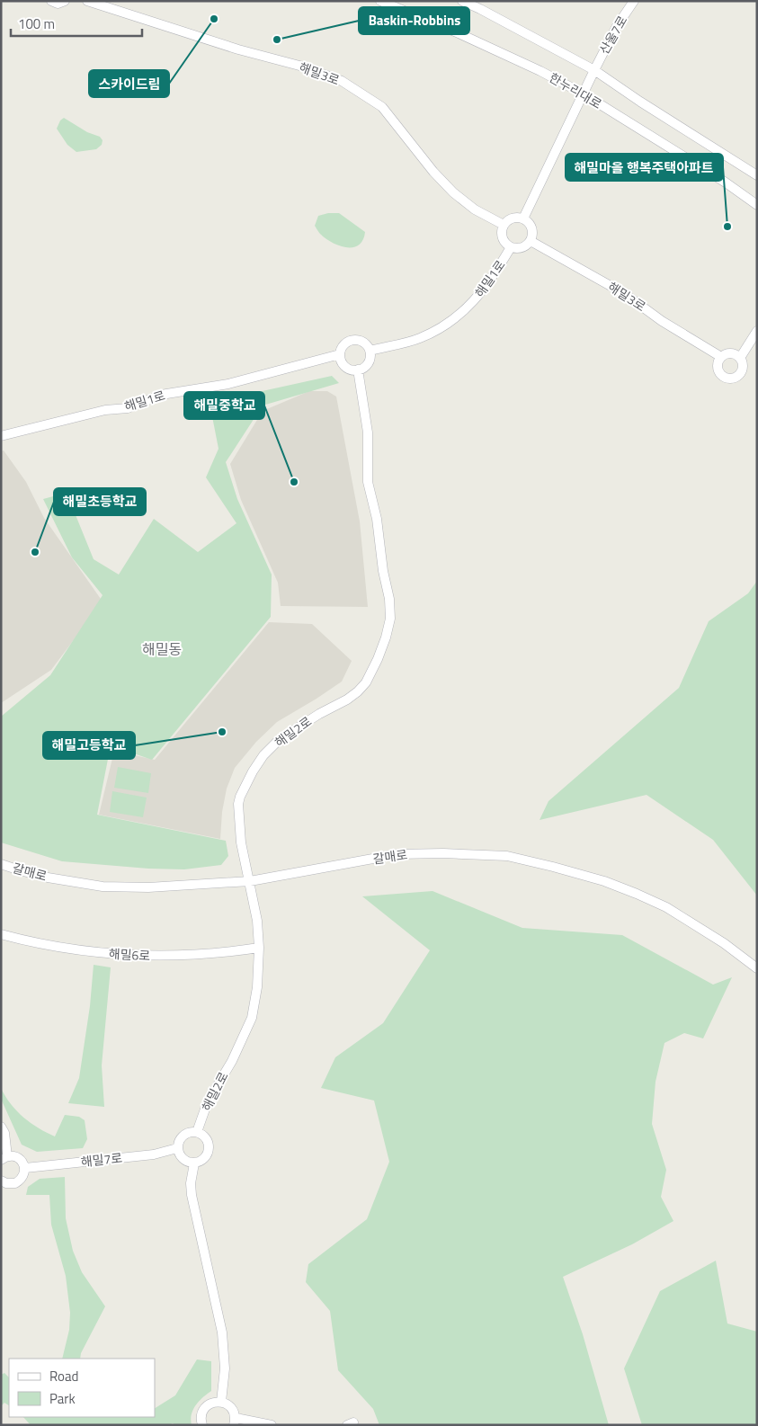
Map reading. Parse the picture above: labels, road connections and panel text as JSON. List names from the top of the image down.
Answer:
{
  "streets": {
    "street": [
      "산울7로",
      "해밀3로",
      "한누리대로",
      "해밀1로",
      "해밀2로",
      "갈매로",
      "해밀6로",
      "해밀7로"
    ]
  },
  "crossings": [
    ["산울7로", "한누리대로"],
    ["해밀3로", "해밀1로"],
    ["해밀1로", "해밀2로"],
    ["해밀2로", "갈매로"],
    ["해밀2로", "해밀6로"],
    ["해밀2로", "해밀7로"]
  ],
  "districts": ["해밀동"],
  "places": [
    "스카이드림",
    "Baskin-Robbins",
    "해밀마을 행복주택아파트",
    "해밀중학교",
    "해밀초등학교",
    "해밀고등학교"
  ],
  "legend": ["Road", "Park"],
  "scale_bar": "100 m"
}
